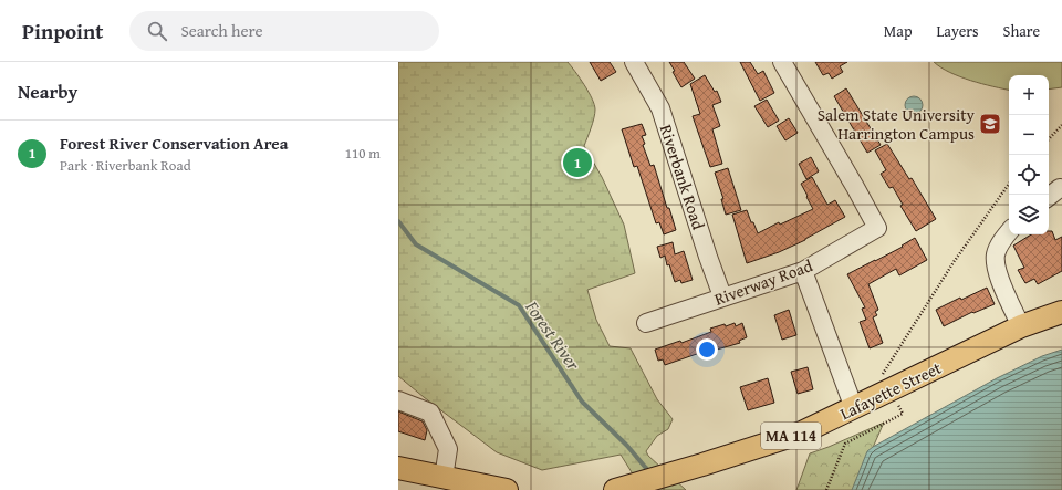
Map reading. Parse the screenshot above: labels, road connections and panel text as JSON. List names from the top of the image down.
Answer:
{
  "streets": {
    "main road": ["Lafayette Street", "MA 114"],
    "street": ["Riverbank Road", "Riverway Road"]
  },
  "crossings": [
    ["Riverbank Road", "Riverway Road"]
  ],
  "water": ["Forest River"],
  "places": {
    "school or university": ["Salem State University Harrington Campus"]
  },
  "page": {
    "header": "Pinpoint",
    "search": "Search here",
    "nav": ["Map", "Layers", "Share"],
    "heading": "Nearby",
    "map_buttons": ["+", "−"],
    "list": [
      {
        "mark": "1",
        "name": "Forest River Conservation Area",
        "note": "Park · Riverbank Road",
        "value": "110 m"
      }
    ],
    "pins": "1"
  }
}
